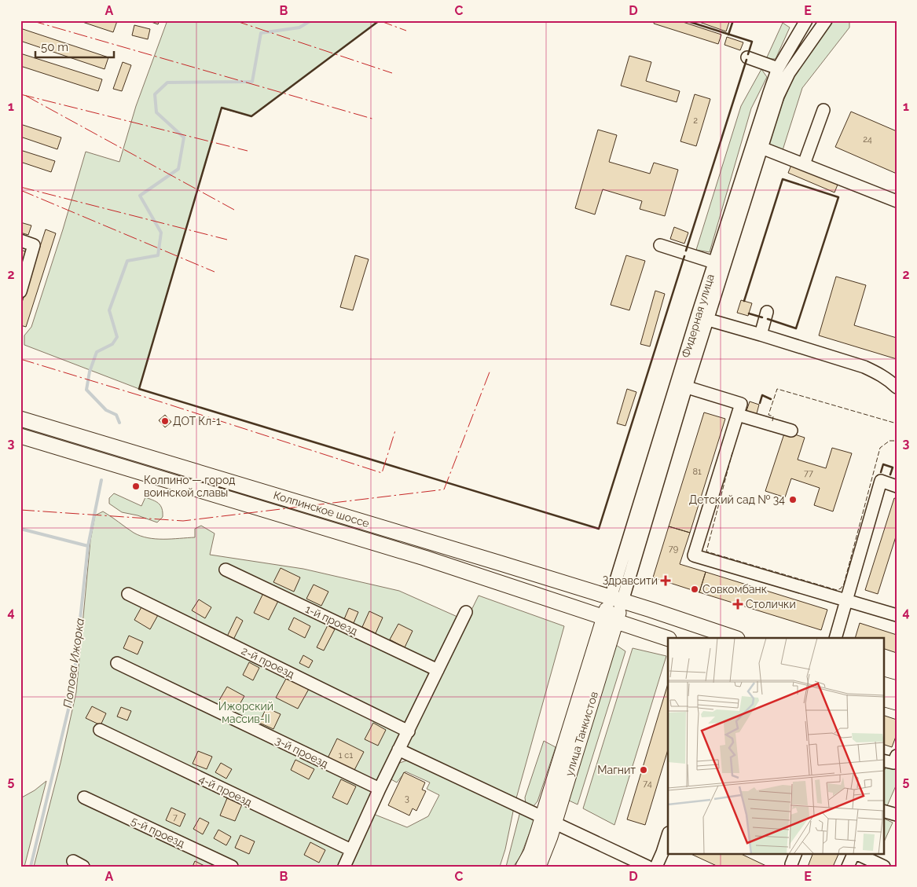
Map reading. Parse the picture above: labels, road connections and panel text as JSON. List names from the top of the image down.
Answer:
{
  "streets": {
    "main road": ["Фидерная улица", "Колпинское шоссе", "улица Танкистов"],
    "street": [
      "1-й проезд",
      "2-й проезд",
      "3-й проезд",
      "4-й проезд",
      "5-й проезд"
    ]
  },
  "crossings": [
    ["Фидерная улица", "Колпинское шоссе"],
    ["Фидерная улица", "улица Танкистов"],
    ["Колпинское шоссе", "улица Танкистов"]
  ],
  "water": ["Попова Ижорка"],
  "parks": ["Ижорский массив-II"],
  "places": {
    "other": [
      "ДОТ Кл-1",
      "Колпино — город воинской славы",
      "Детский сад № 34",
      "Совкомбанк",
      "Магнит"
    ],
    "health": ["Здравсити", "Столички"]
  },
  "house_numbers": [
    "2",
    "24",
    "81",
    "77",
    "79",
    "1 с1",
    "74",
    "3",
    "7"
  ],
  "scale_bar": "50 m",
  "grid": {
    "columns": [
      "A",
      "B",
      "C",
      "D",
      "E"
    ],
    "rows": [
      "1",
      "2",
      "3",
      "4",
      "5"
    ]
  }
}
